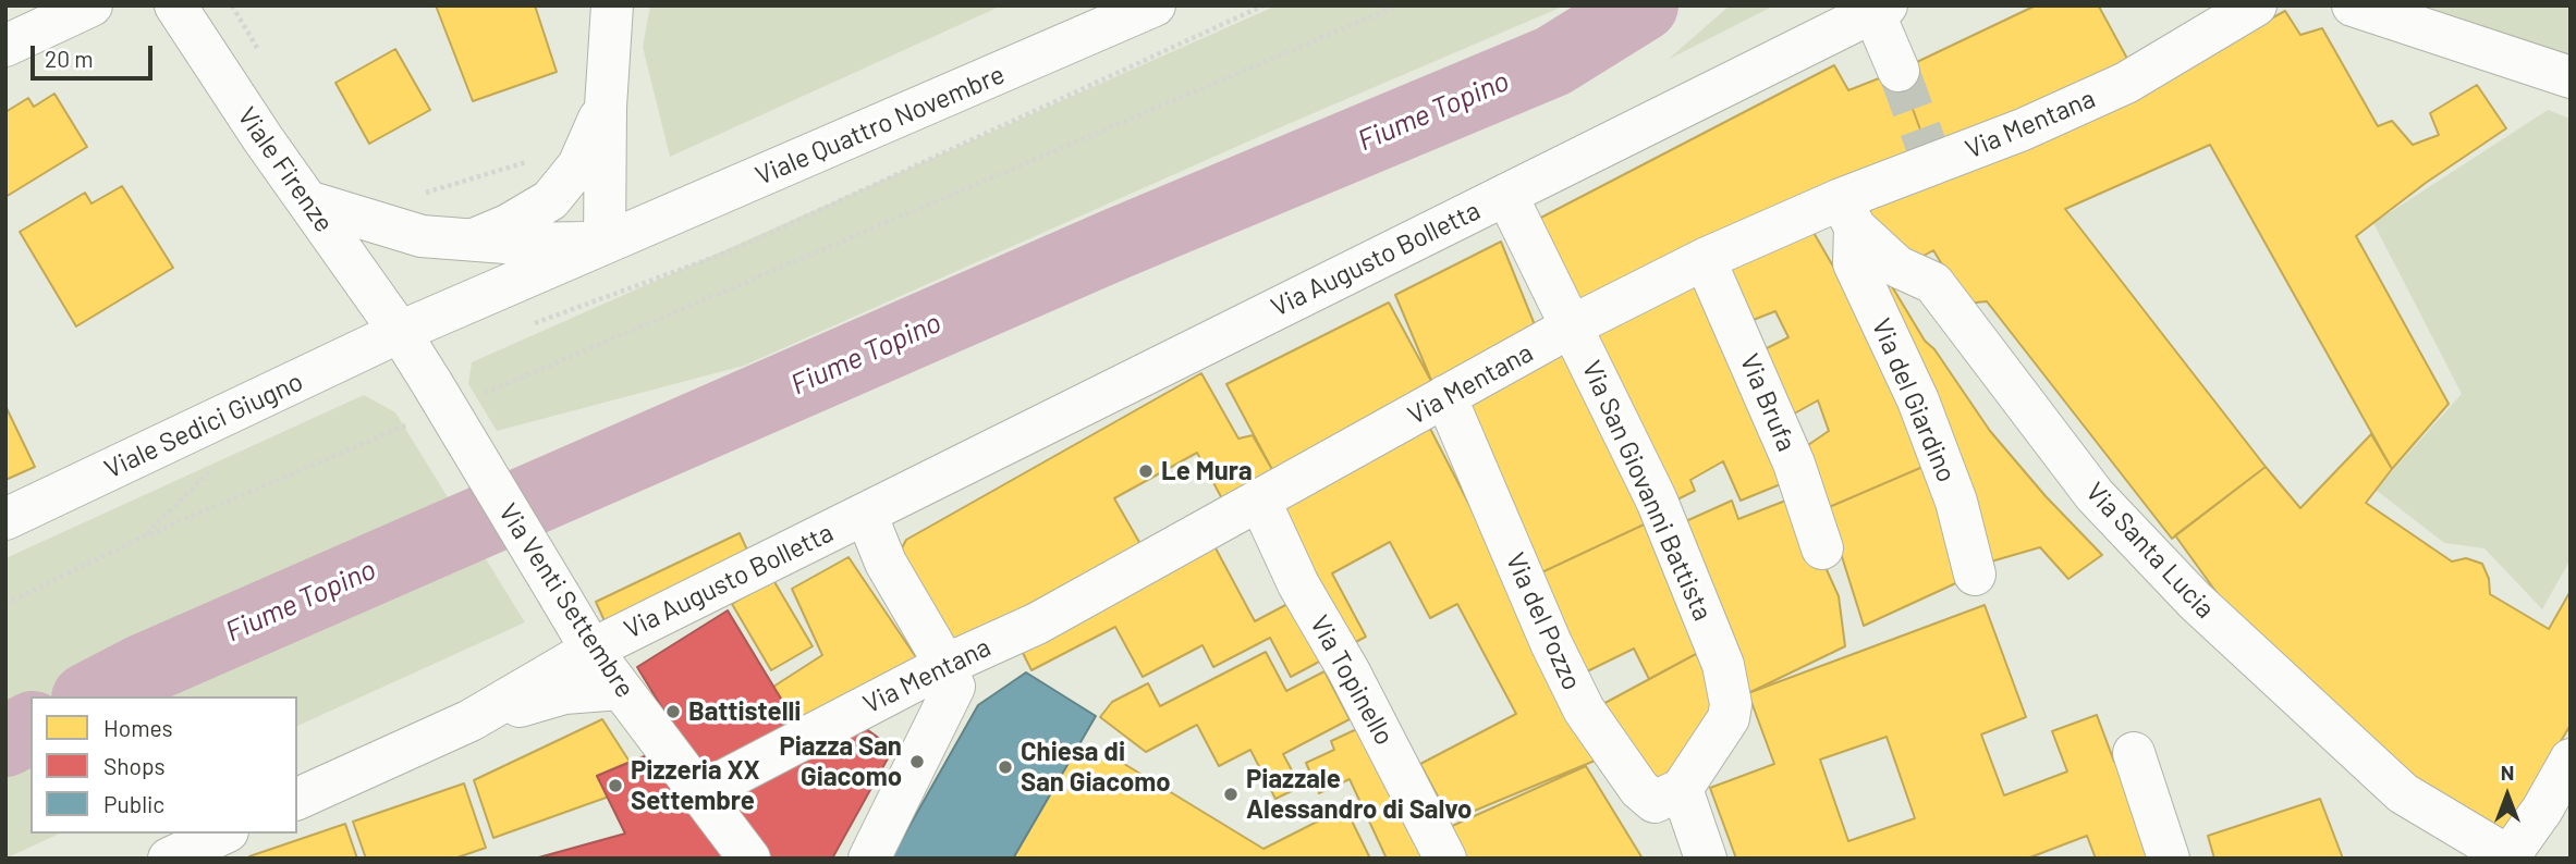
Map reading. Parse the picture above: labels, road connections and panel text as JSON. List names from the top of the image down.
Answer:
{
  "streets": {
    "street": [
      "Via Mentana",
      "Viale Quattro Novembre",
      "Viale Firenze",
      "Via Augusto Bolletta",
      "Via del Giardino",
      "Via Brufa",
      "Viale Sedici Giugno",
      "Via San Giovanni Battista",
      "Via Santa Lucia",
      "Via Venti Settembre",
      "Via del Pozzo",
      "Via Topinello"
    ]
  },
  "crossings": [
    ["Via Mentana", "Via Augusto Bolletta"],
    ["Via Mentana", "Via del Giardino"],
    ["Via Mentana", "Via Brufa"],
    ["Via Mentana", "Via San Giovanni Battista"],
    ["Via Mentana", "Via Santa Lucia"],
    ["Via Mentana", "Via Venti Settembre"],
    ["Via Mentana", "Via del Pozzo"],
    ["Via Mentana", "Via Topinello"],
    ["Viale Quattro Novembre", "Viale Firenze"],
    ["Viale Quattro Novembre", "Viale Sedici Giugno"],
    ["Viale Quattro Novembre", "Via Venti Settembre"],
    ["Viale Firenze", "Viale Sedici Giugno"],
    ["Viale Firenze", "Via Venti Settembre"],
    ["Via Augusto Bolletta", "Via San Giovanni Battista"],
    ["Via Augusto Bolletta", "Via Venti Settembre"],
    ["Via del Giardino", "Via Santa Lucia"],
    ["Viale Sedici Giugno", "Via Venti Settembre"],
    ["Via San Giovanni Battista", "Via del Pozzo"]
  ],
  "water": ["Fiume Topino"],
  "places": [
    "Le Mura",
    "Battistelli",
    "Piazza San Giacomo",
    "Chiesa di San Giacomo",
    "Pizzeria XX Settembre",
    "Piazzale Alessandro di Salvo"
  ],
  "legend": ["Homes", "Shops", "Public"],
  "scale_bar": "20 m",
  "north": "top"
}
